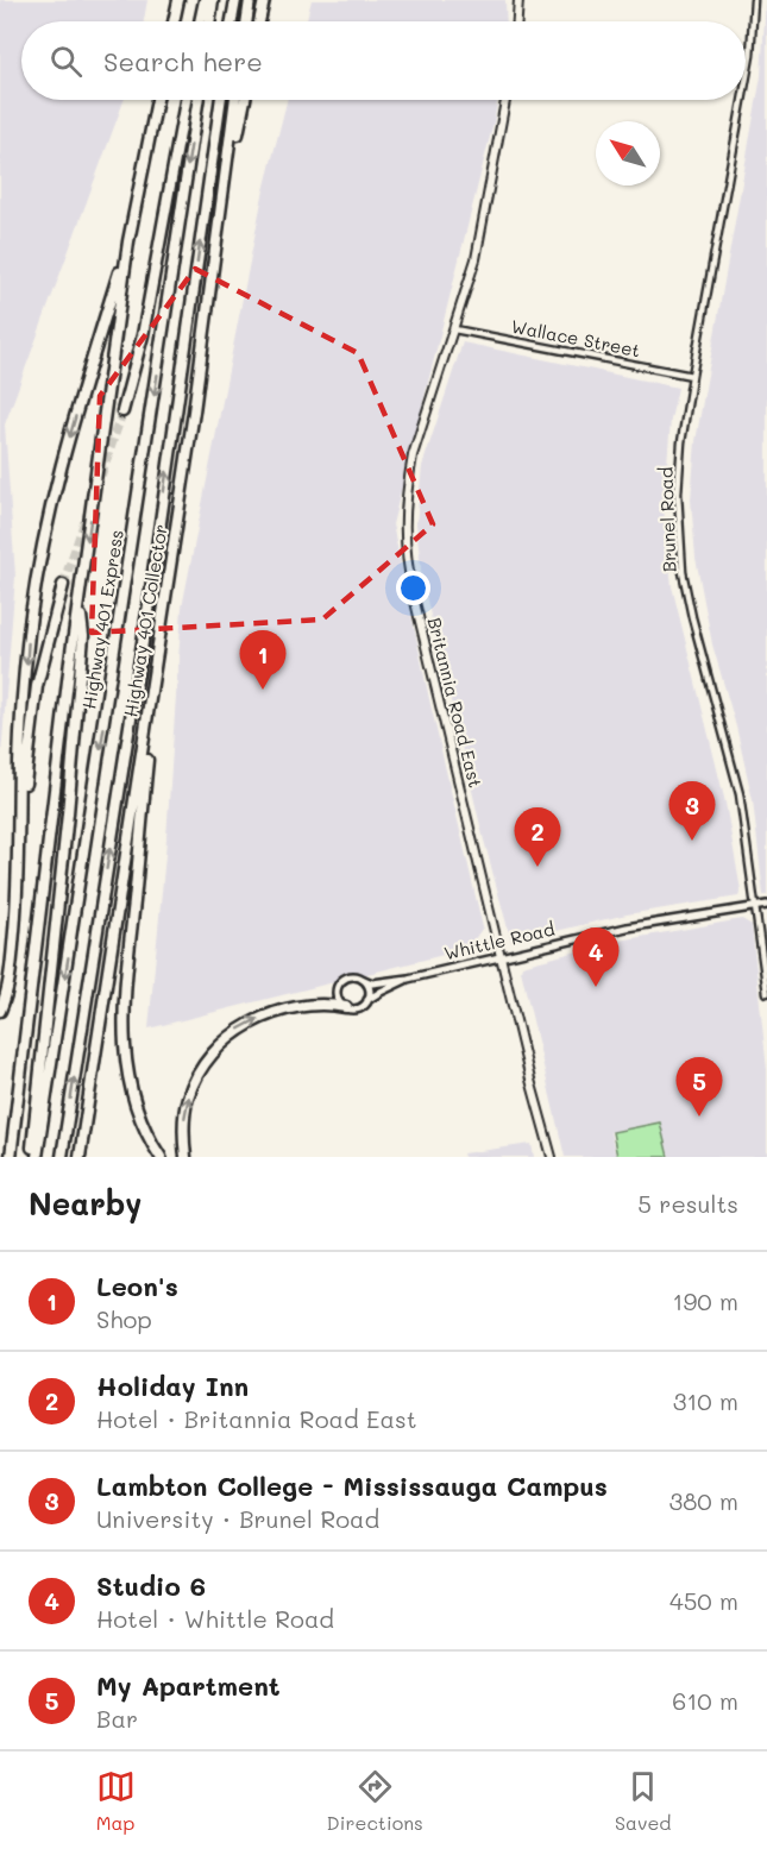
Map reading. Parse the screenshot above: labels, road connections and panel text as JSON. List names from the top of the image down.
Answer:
{
  "streets": {
    "highway": ["Highway 401 Express", "Highway 401 Collector"],
    "main road": ["Britannia Road East"],
    "street": ["Wallace Street", "Brunel Road", "Whittle Road"]
  },
  "crossings": [
    ["Wallace Street", "Brunel Road"],
    ["Wallace Street", "Britannia Road East"],
    ["Brunel Road", "Whittle Road"],
    ["Britannia Road East", "Whittle Road"]
  ],
  "north": "top left",
  "page": {
    "search": "Search here",
    "pins": [
      "1",
      "3",
      "2",
      "4",
      "5"
    ],
    "heading": ["Nearby", "5 results"],
    "list": [
      {
        "mark": "1",
        "name": "Leon's",
        "note": "Shop",
        "value": "190 m"
      },
      {
        "mark": "2",
        "name": "Holiday Inn",
        "note": "Hotel · Britannia Road East",
        "value": "310 m"
      },
      {
        "mark": "3",
        "name": "Lambton College - Mississauga Campus",
        "note": "University · Brunel Road",
        "value": "380 m"
      },
      {
        "mark": "4",
        "name": "Studio 6",
        "note": "Hotel · Whittle Road",
        "value": "450 m"
      },
      {
        "mark": "5",
        "name": "My Apartment",
        "note": "Bar",
        "value": "610 m"
      }
    ],
    "nav": ["Map", "Directions", "Saved"]
  }
}
